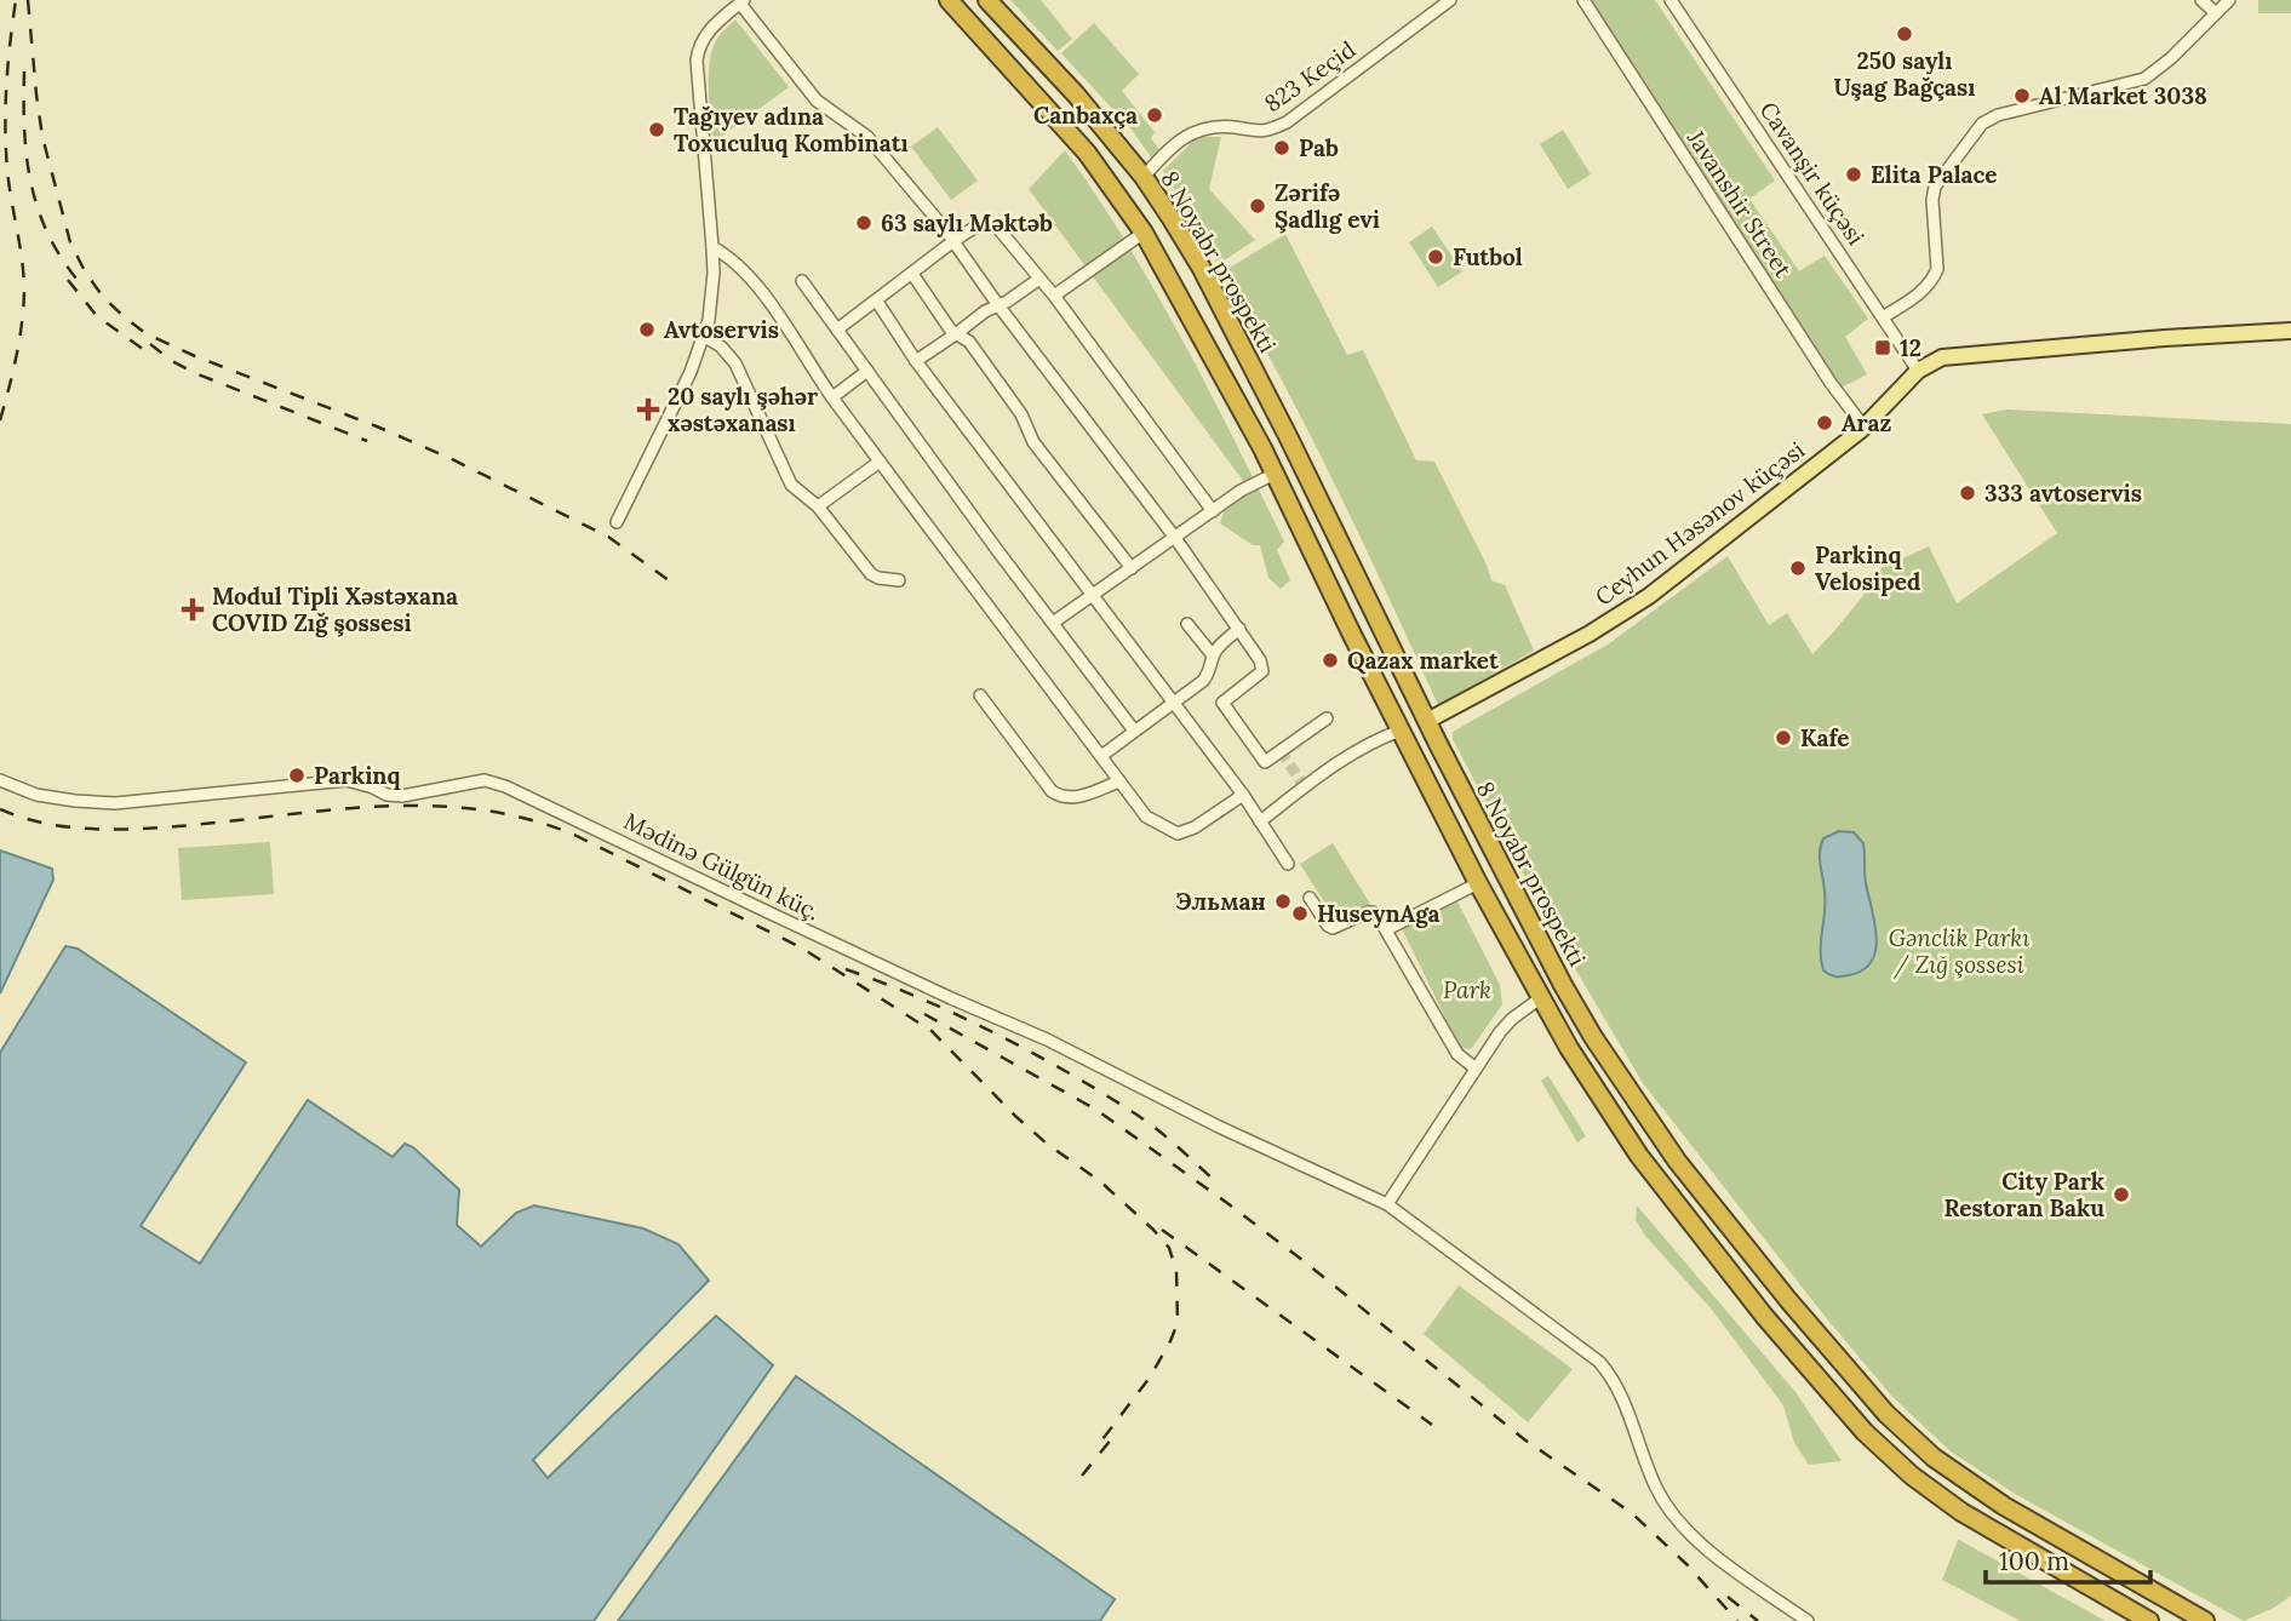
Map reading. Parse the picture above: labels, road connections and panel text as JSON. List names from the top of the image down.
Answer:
{
  "streets": {
    "highway": ["8 Noyabr prospekti"],
    "main road": ["Ceyhun Həsənov küçəsi"],
    "street": [
      "823 Keçid",
      "Cavanşir küçəsi",
      "Javanshir Street",
      "Mədinə Gülgün küç."
    ]
  },
  "crossings": [
    ["823 Keçid", "8 Noyabr prospekti"],
    ["Cavanşir küçəsi", "Ceyhun Həsənov küçəsi"],
    ["Javanshir Street", "Ceyhun Həsənov küçəsi"],
    ["8 Noyabr prospekti", "Ceyhun Həsənov küçəsi"]
  ],
  "parks": ["Gənclik Parkı / Zığ şossesi", "Park"],
  "places": {
    "other": [
      "250 saylı Uşag Bağçası",
      "Al Market 3038",
      "Canbaxça",
      "Tağıyev adına Toxuculuq Kombinatı",
      "Pab",
      "Elita Palace",
      "Zərifə Şadlıg evi",
      "63 saylı Məktəb",
      "Futbol",
      "Avtoservis",
      "Araz",
      "333 avtoservis",
      "Parkinq Velosiped",
      "Qazax market",
      "Kafe",
      "Parkinq",
      "Эльман",
      "HuseynAga",
      "City Park Restoran Baku"
    ],
    "transit": ["12"],
    "health": ["20 saylı şəhər xəstəxanası", "Modul Tipli Xəstəxana COVID Zığ şossesi"]
  },
  "scale_bar": "100 m"
}
